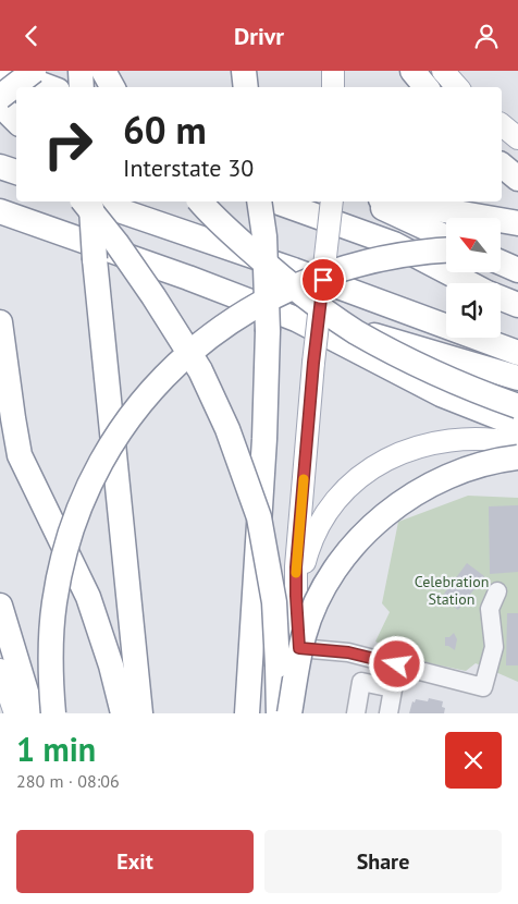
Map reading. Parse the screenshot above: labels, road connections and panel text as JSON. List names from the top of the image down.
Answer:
{
  "parks": ["Celebration Station"],
  "north": "top left",
  "page": {
    "header": "Drivr",
    "turn": ["60 m", "Interstate 30"],
    "heading": ["1 min", "280 m · 08:06"],
    "buttons": ["Exit", "Share"]
  }
}
